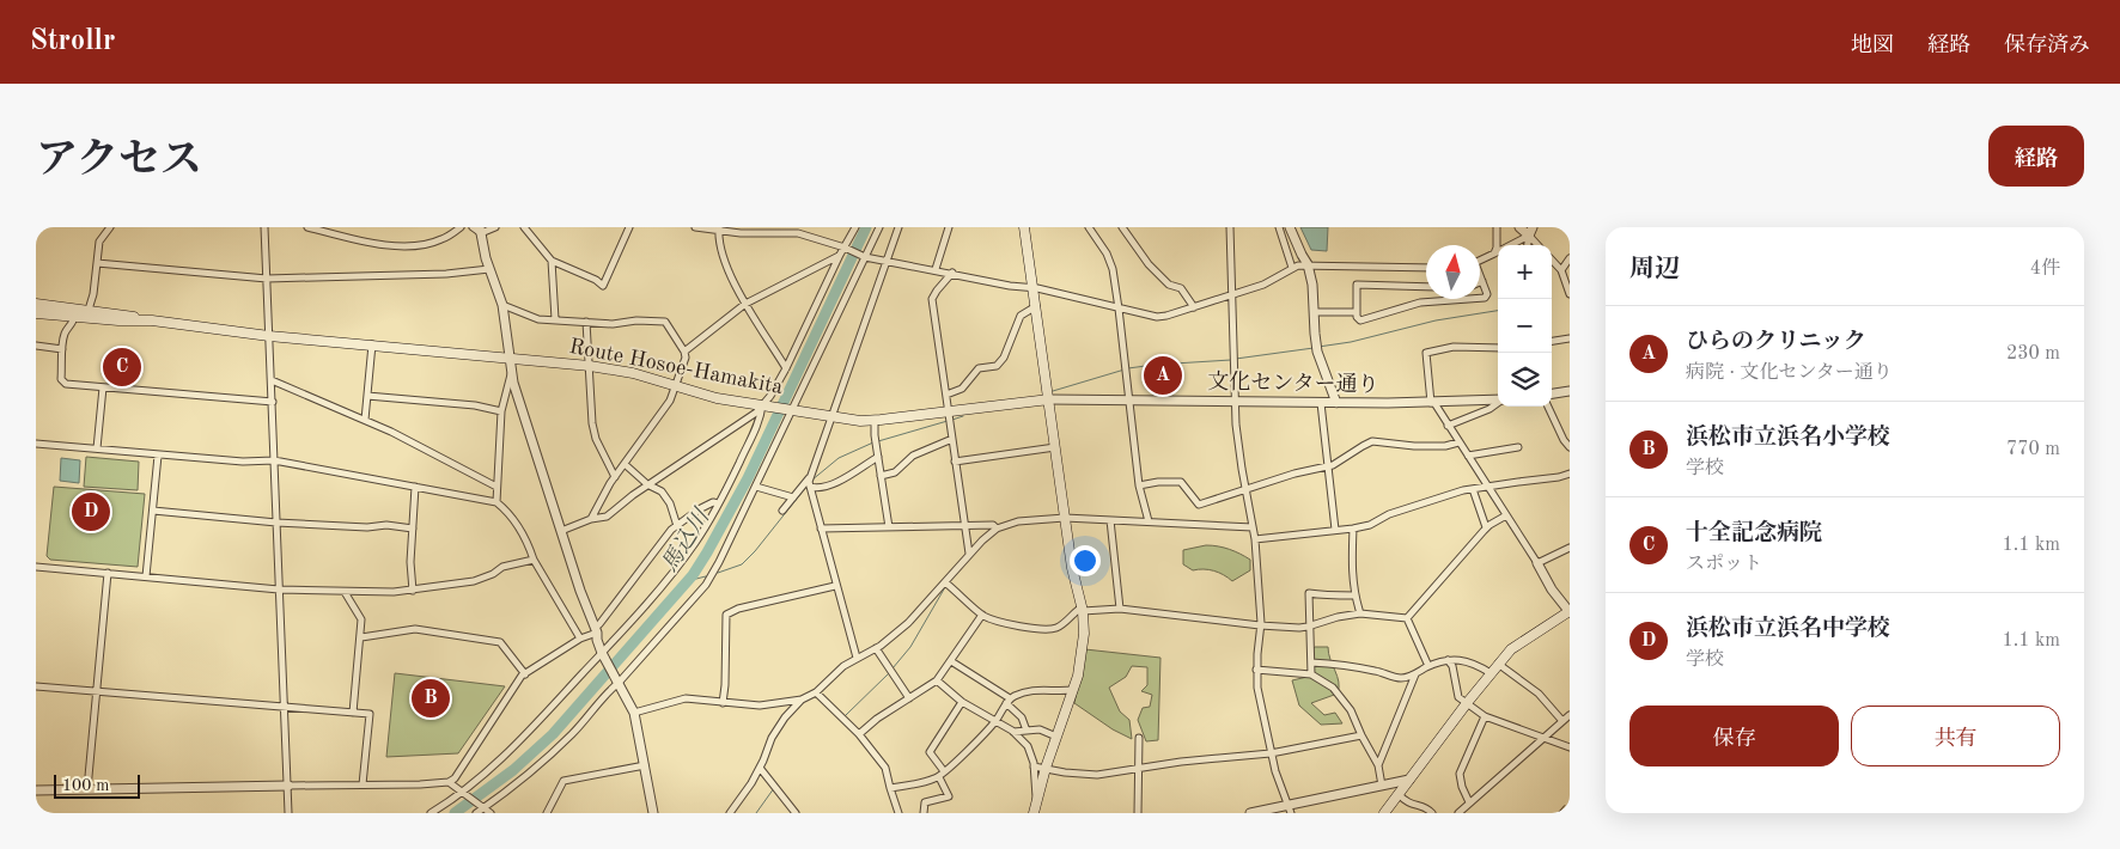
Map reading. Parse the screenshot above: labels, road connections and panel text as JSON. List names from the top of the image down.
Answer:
{
  "streets": {
    "main road": ["Route Hosoe-Hamakita"],
    "street": ["文化センター通り"]
  },
  "crossings": [
    ["Route Hosoe-Hamakita", "文化センター通り"]
  ],
  "water": ["馬込川"],
  "scale_bar": "100 m",
  "north": "top",
  "page": {
    "header": "Strollr",
    "nav": ["地図", "経路", "保存済み"],
    "title": "アクセス",
    "buttons": [
      "経路",
      ["保存", "共有"]
    ],
    "heading": ["周辺", "4件"],
    "map_buttons": ["+", "−"],
    "list": [
      {
        "mark": "A",
        "name": "ひらのクリニック",
        "note": "病院 · 文化センター通り",
        "value": "230 m"
      },
      {
        "mark": "B",
        "name": "浜松市立浜名小学校",
        "note": "学校",
        "value": "770 m"
      },
      {
        "mark": "C",
        "name": "十全記念病院",
        "note": "スポット",
        "value": "1.1 km"
      },
      {
        "mark": "D",
        "name": "浜松市立浜名中学校",
        "note": "学校",
        "value": "1.1 km"
      }
    ],
    "pins": [
      "C",
      "A",
      "D",
      "B"
    ],
    "scale": "100 m"
  }
}
